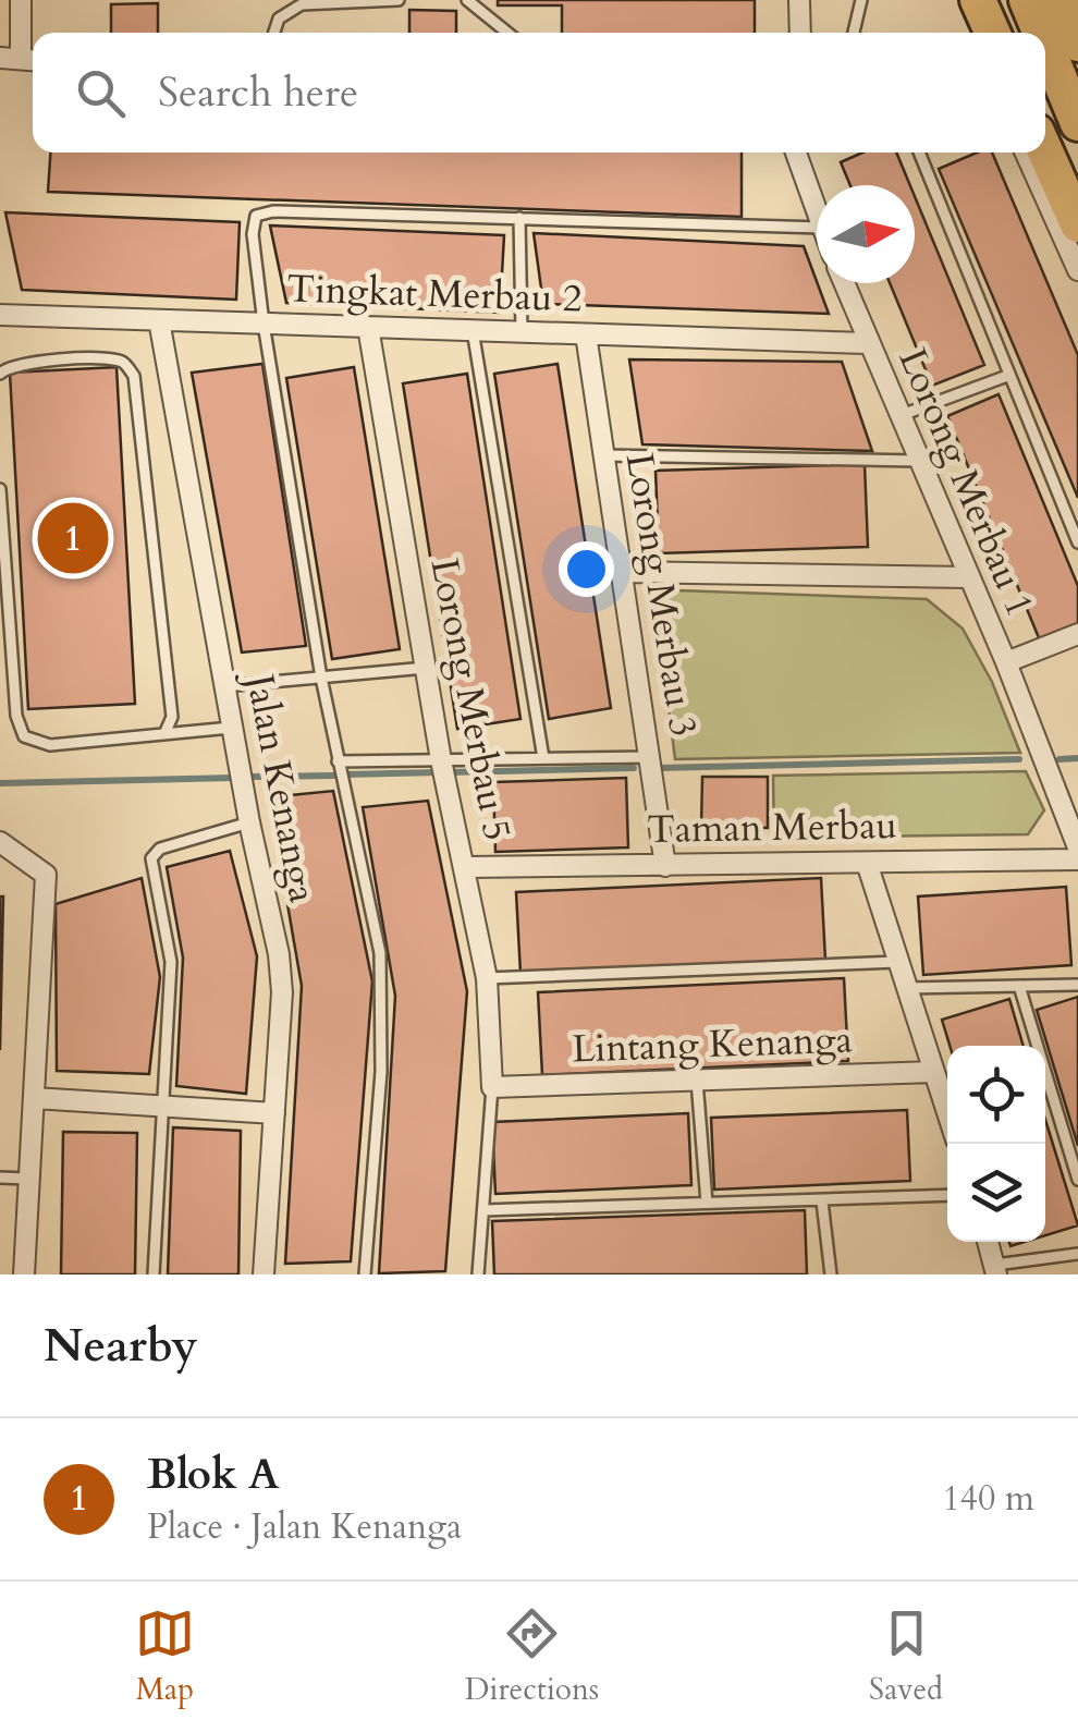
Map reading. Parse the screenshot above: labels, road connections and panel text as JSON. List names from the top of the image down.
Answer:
{
  "streets": {
    "street": [
      "Tingkat Merbau 2",
      "Lorong Merbau 1",
      "Lorong Merbau 3",
      "Lorong Merbau 5",
      "Jalan Kenanga",
      "Taman Merbau",
      "Lintang Kenanga"
    ]
  },
  "crossings": [
    ["Tingkat Merbau 2", "Lorong Merbau 1"],
    ["Tingkat Merbau 2", "Lorong Merbau 3"],
    ["Tingkat Merbau 2", "Lorong Merbau 5"],
    ["Tingkat Merbau 2", "Jalan Kenanga"],
    ["Lorong Merbau 3", "Taman Merbau"],
    ["Lorong Merbau 5", "Taman Merbau"],
    ["Lorong Merbau 5", "Lintang Kenanga"]
  ],
  "north": "right",
  "page": {
    "search": "Search here",
    "pins": "1",
    "heading": "Nearby",
    "list": [
      {
        "mark": "1",
        "name": "Blok A",
        "note": "Place · Jalan Kenanga",
        "value": "140 m"
      }
    ],
    "nav": ["Map", "Directions", "Saved"]
  }
}
